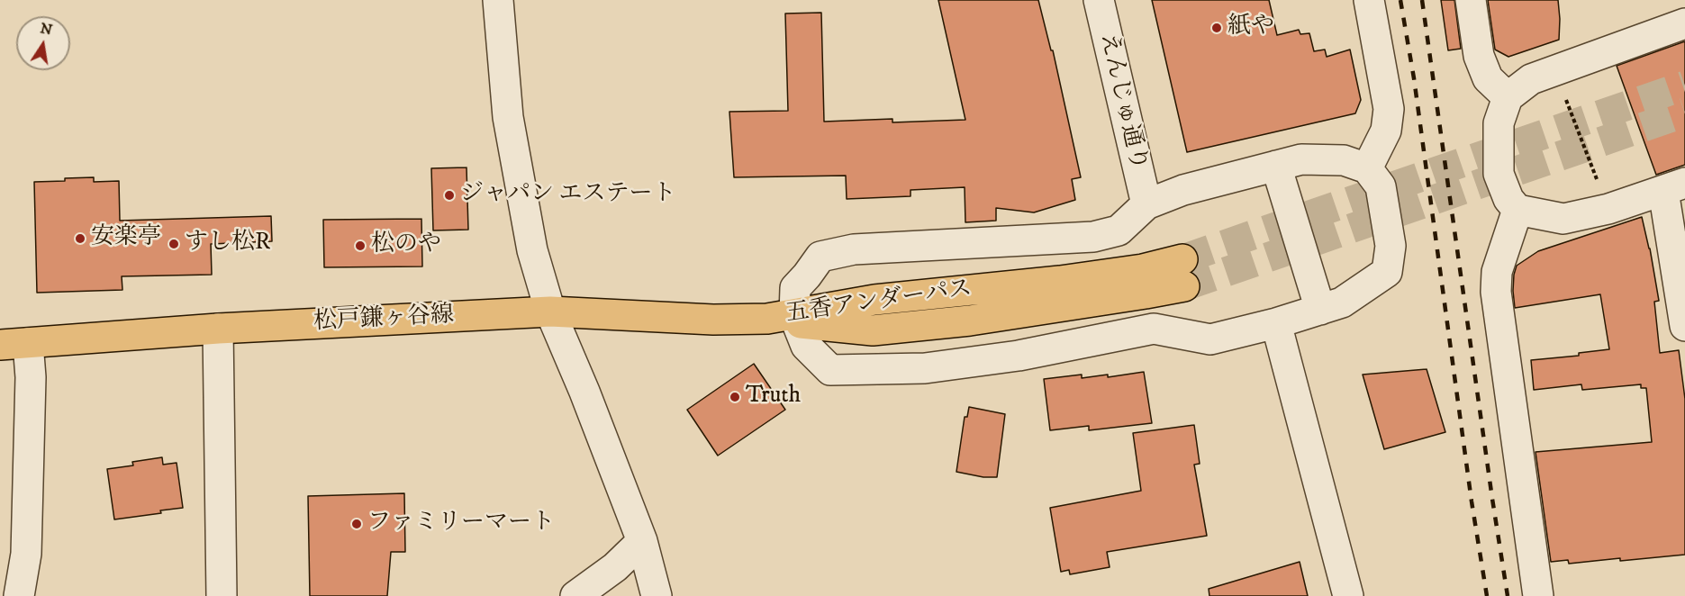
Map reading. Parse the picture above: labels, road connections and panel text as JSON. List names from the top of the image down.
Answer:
{
  "streets": {
    "main road": ["五香アンダーパス", "松戸鎌ヶ谷線"],
    "street": ["えんじゅ通り"]
  },
  "crossings": [
    ["五香アンダーパス", "松戸鎌ヶ谷線"]
  ],
  "places": [
    "紙や",
    "ジャパン エステート",
    "安楽亭",
    "すし松R",
    "松のや",
    "Truth",
    "ファミリーマート"
  ],
  "north": "top"
}
